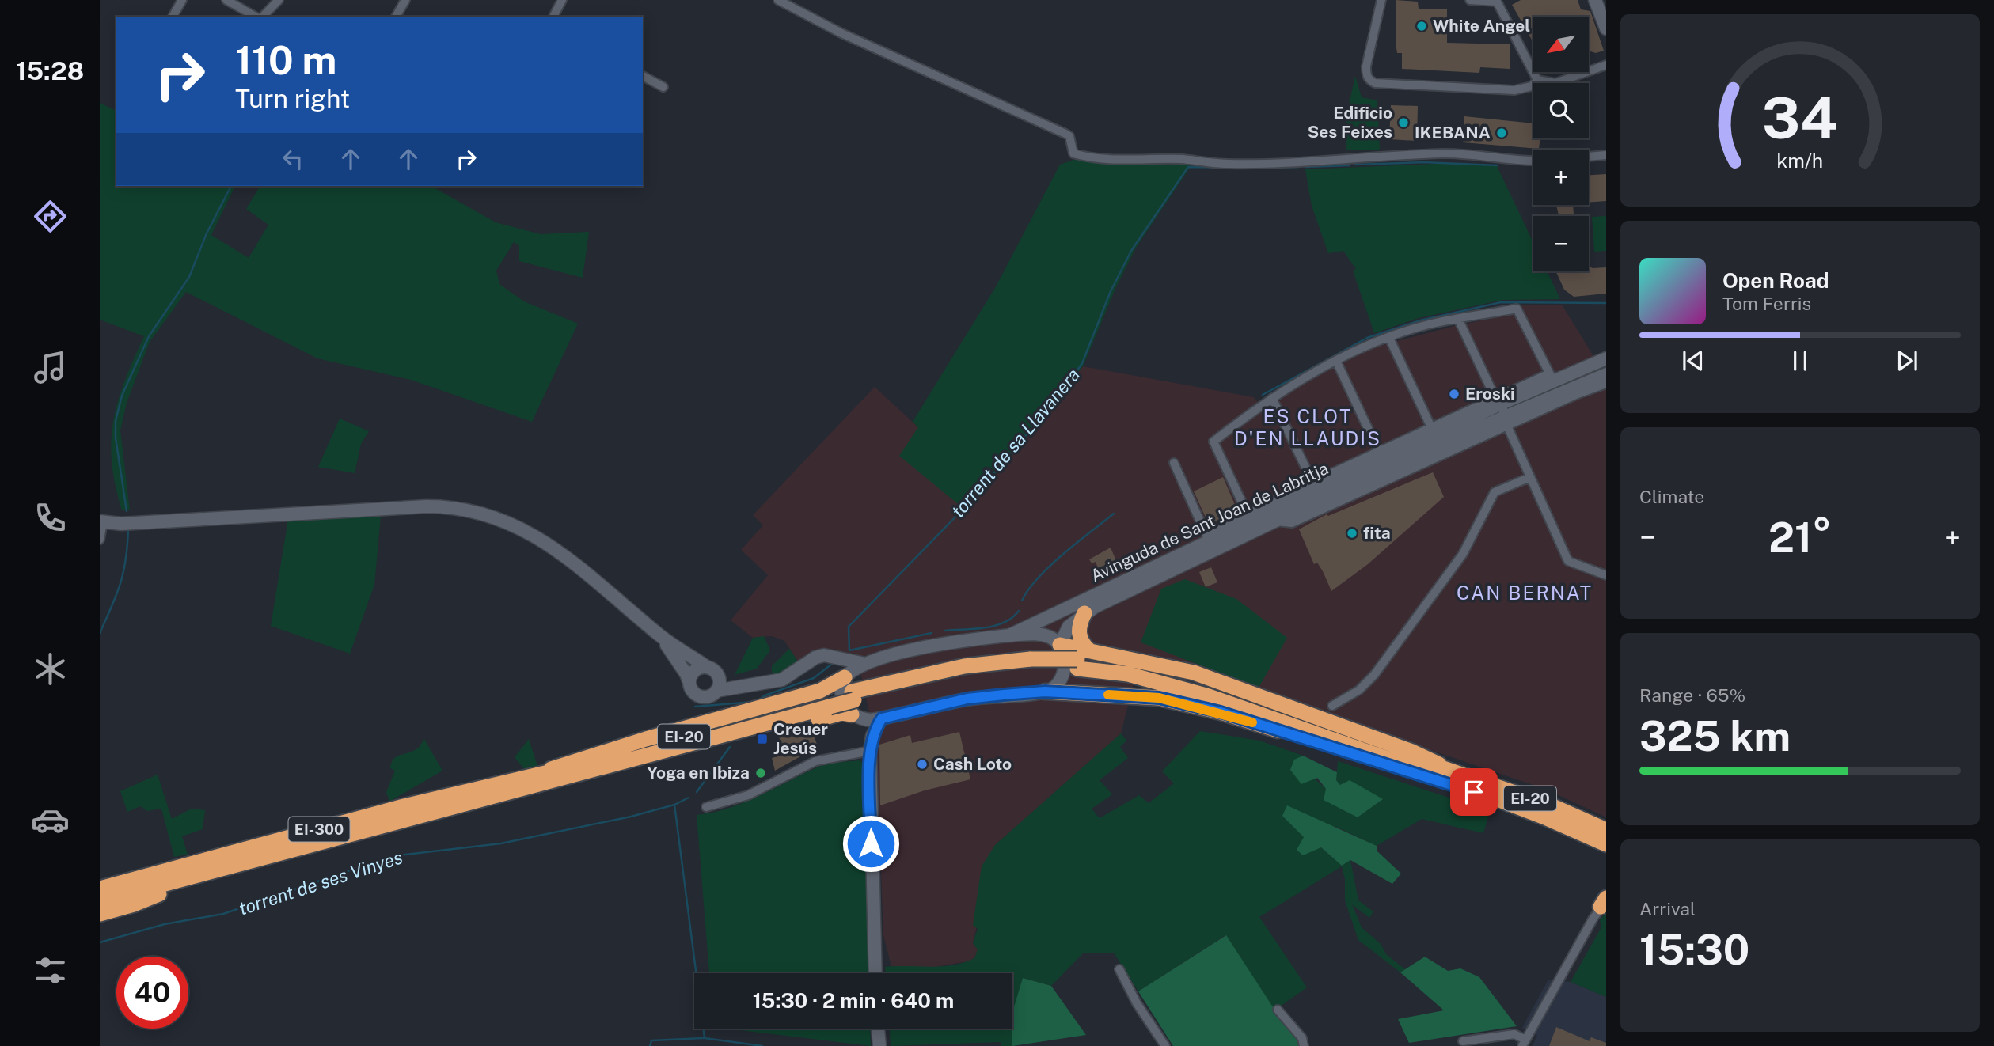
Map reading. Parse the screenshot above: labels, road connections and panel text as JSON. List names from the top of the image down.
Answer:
{
  "streets": {
    "highway": ["EI-20", "EI-300"],
    "main road": ["Avinguda de Sant Joan de Labritja"]
  },
  "crossings": [
    ["Avinguda de Sant Joan de Labritja", "EI-300"],
    ["EI-20", "EI-300"]
  ],
  "districts": ["ES CLOT D'EN LLAUDIS", "CAN BERNAT"],
  "water": ["torrent de sa Llavanera", "torrent de ses Vinyes"],
  "places": {
    "other": [
      "White Angel",
      "Edificio Ses Feixes",
      "IKEBANA",
      "Eroski",
      "fita",
      "Cash Loto",
      "Yoga en Ibiza"
    ],
    "transit": ["Creuer Jesús"]
  },
  "north": "bottom left",
  "page": {
    "tabs": "15:28",
    "map_buttons": ["+", "−"],
    "turn": ["110 m", "Turn right"],
    "song": ["Open Road", "Tom Ferris"],
    "tile": [
      "Climate",
      ["Range · 65%", "325 km"],
      ["Arrival", "15:30"]
    ],
    "heat": ["−", "21°", "+"],
    "limit": "40",
    "trip": "15:30 · 2 min · 640 m",
    "gauge": ["34", "km/h"]
  }
}
